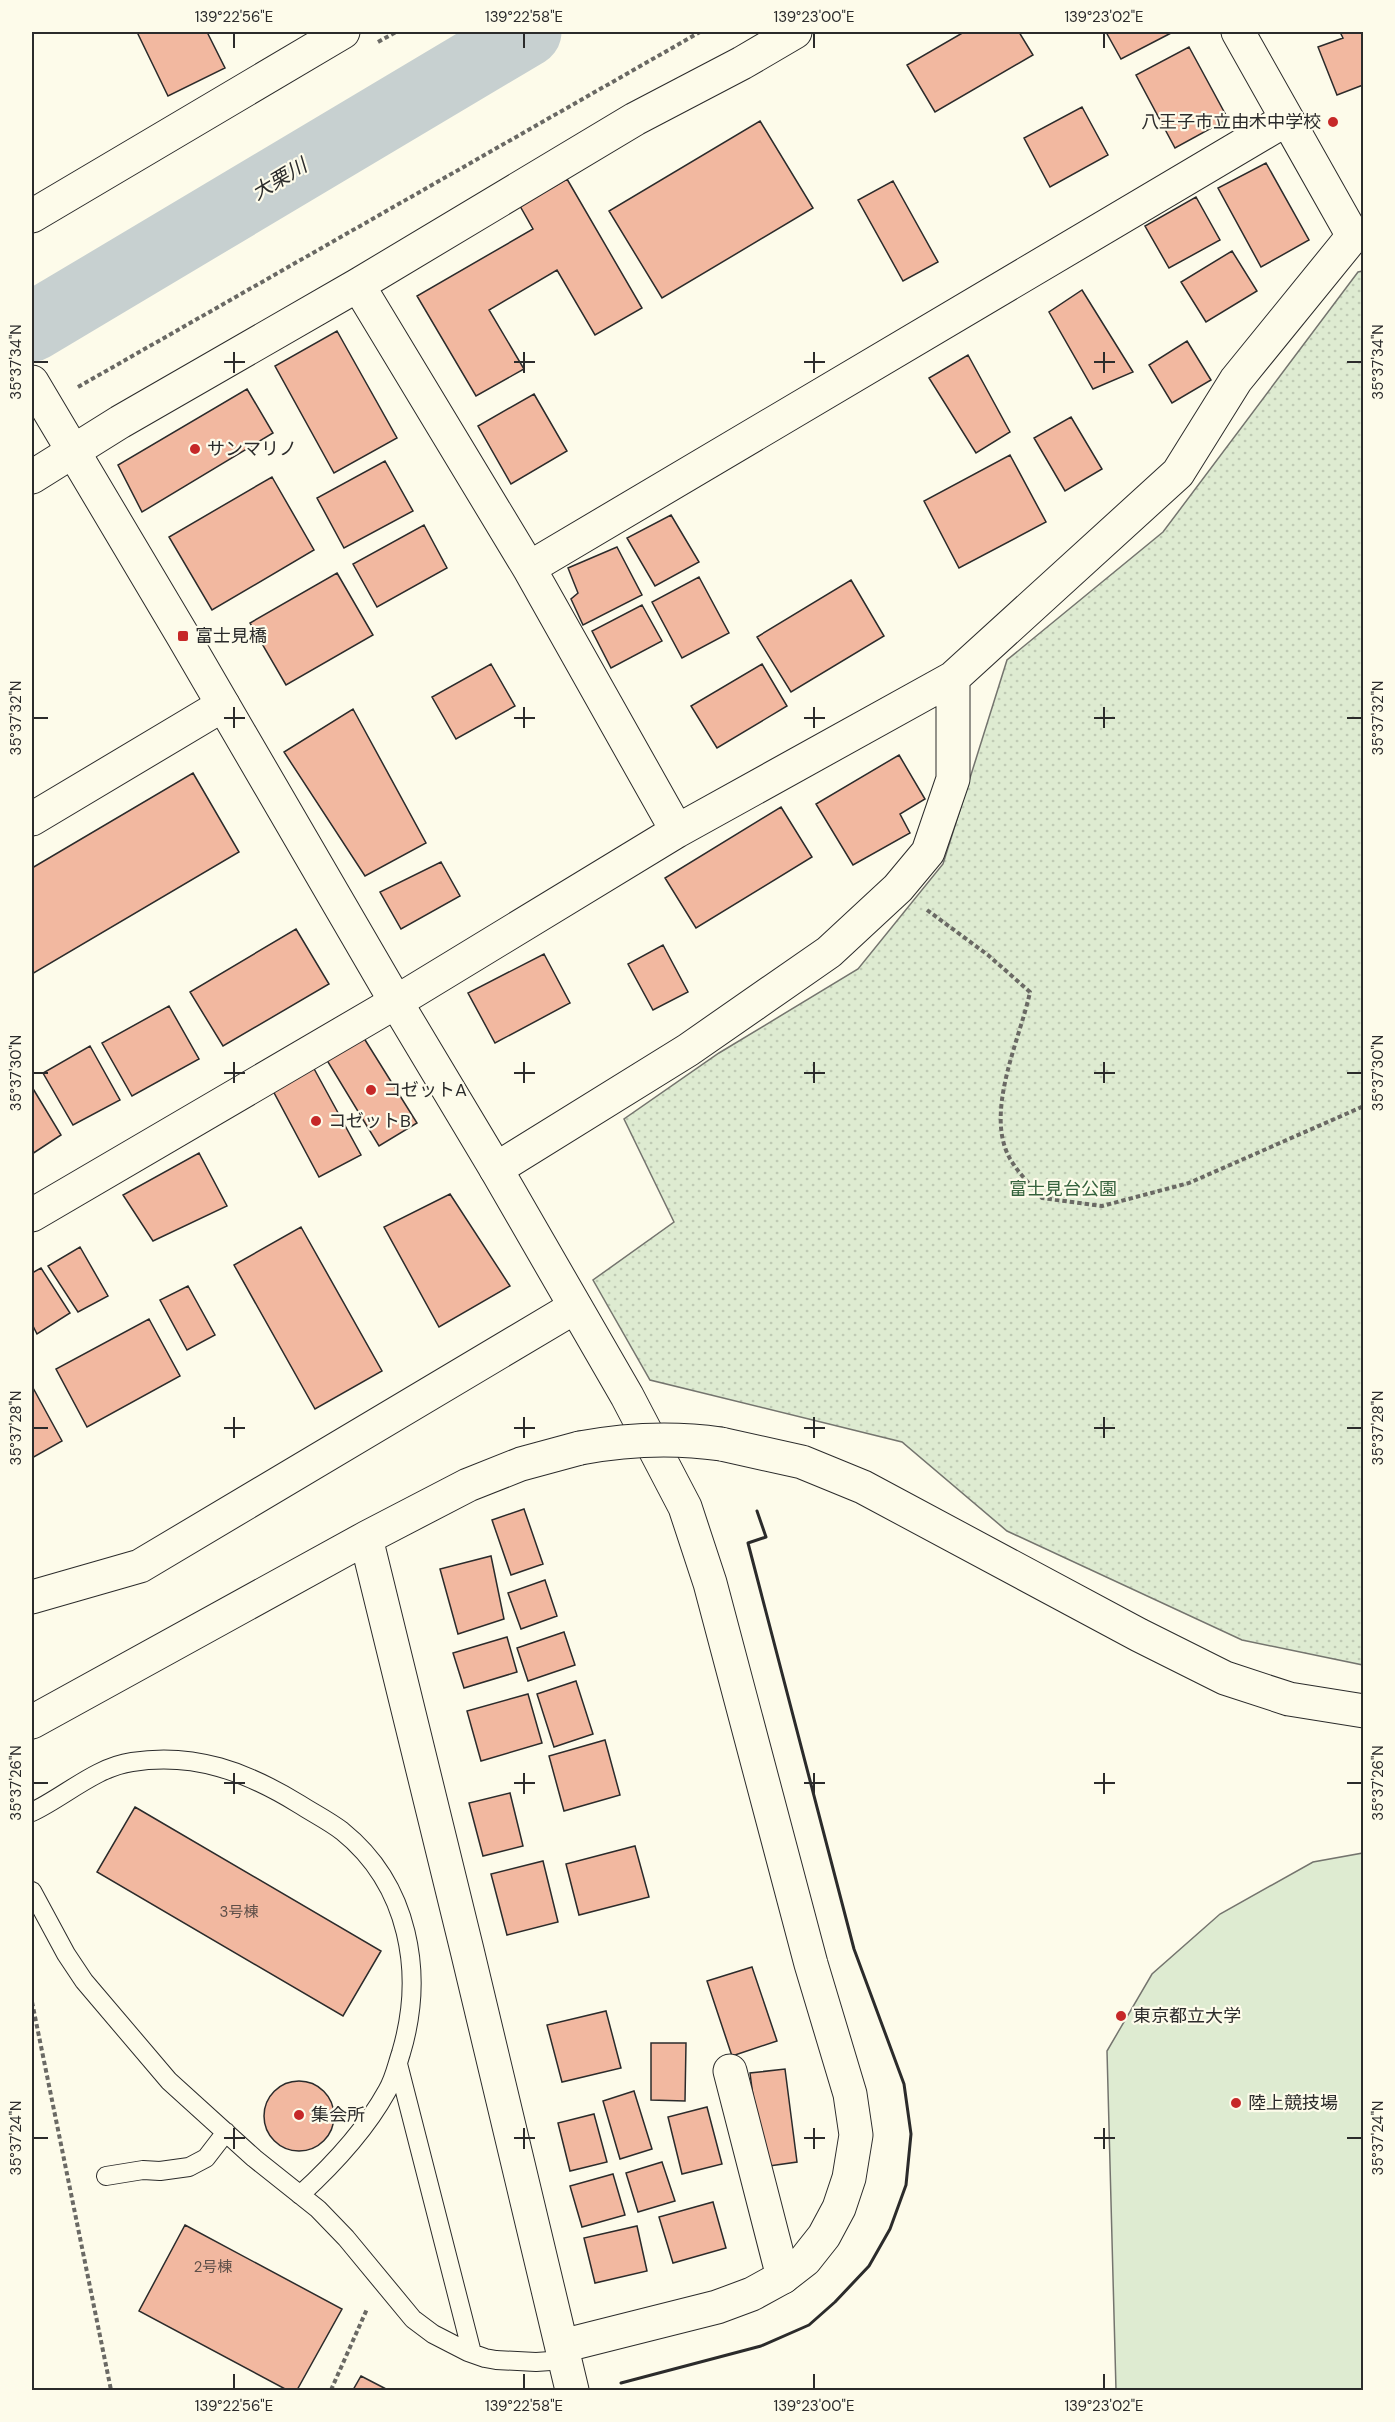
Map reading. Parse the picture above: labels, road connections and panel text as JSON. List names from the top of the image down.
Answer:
{
  "water": ["大栗川"],
  "parks": ["富士見台公園"],
  "places": {
    "other": [
      "八王子市立由木中学校",
      "サンマリノ",
      "コゼットA",
      "コゼットB",
      "東京都立大学",
      "陸上競技場",
      "集会所"
    ],
    "transit": ["富士見橋"]
  },
  "house_numbers": ["3号棟", "2号棟"],
  "coordinates": [
    "139°22'56\"E",
    "139°22'58\"E",
    "139°23'00\"E",
    "139°23'02\"E",
    "35°37'34\"N",
    "35°37'32\"N",
    "35°37'30\"N",
    "35°37'28\"N",
    "35°37'26\"N",
    "35°37'24\"N"
  ]
}
